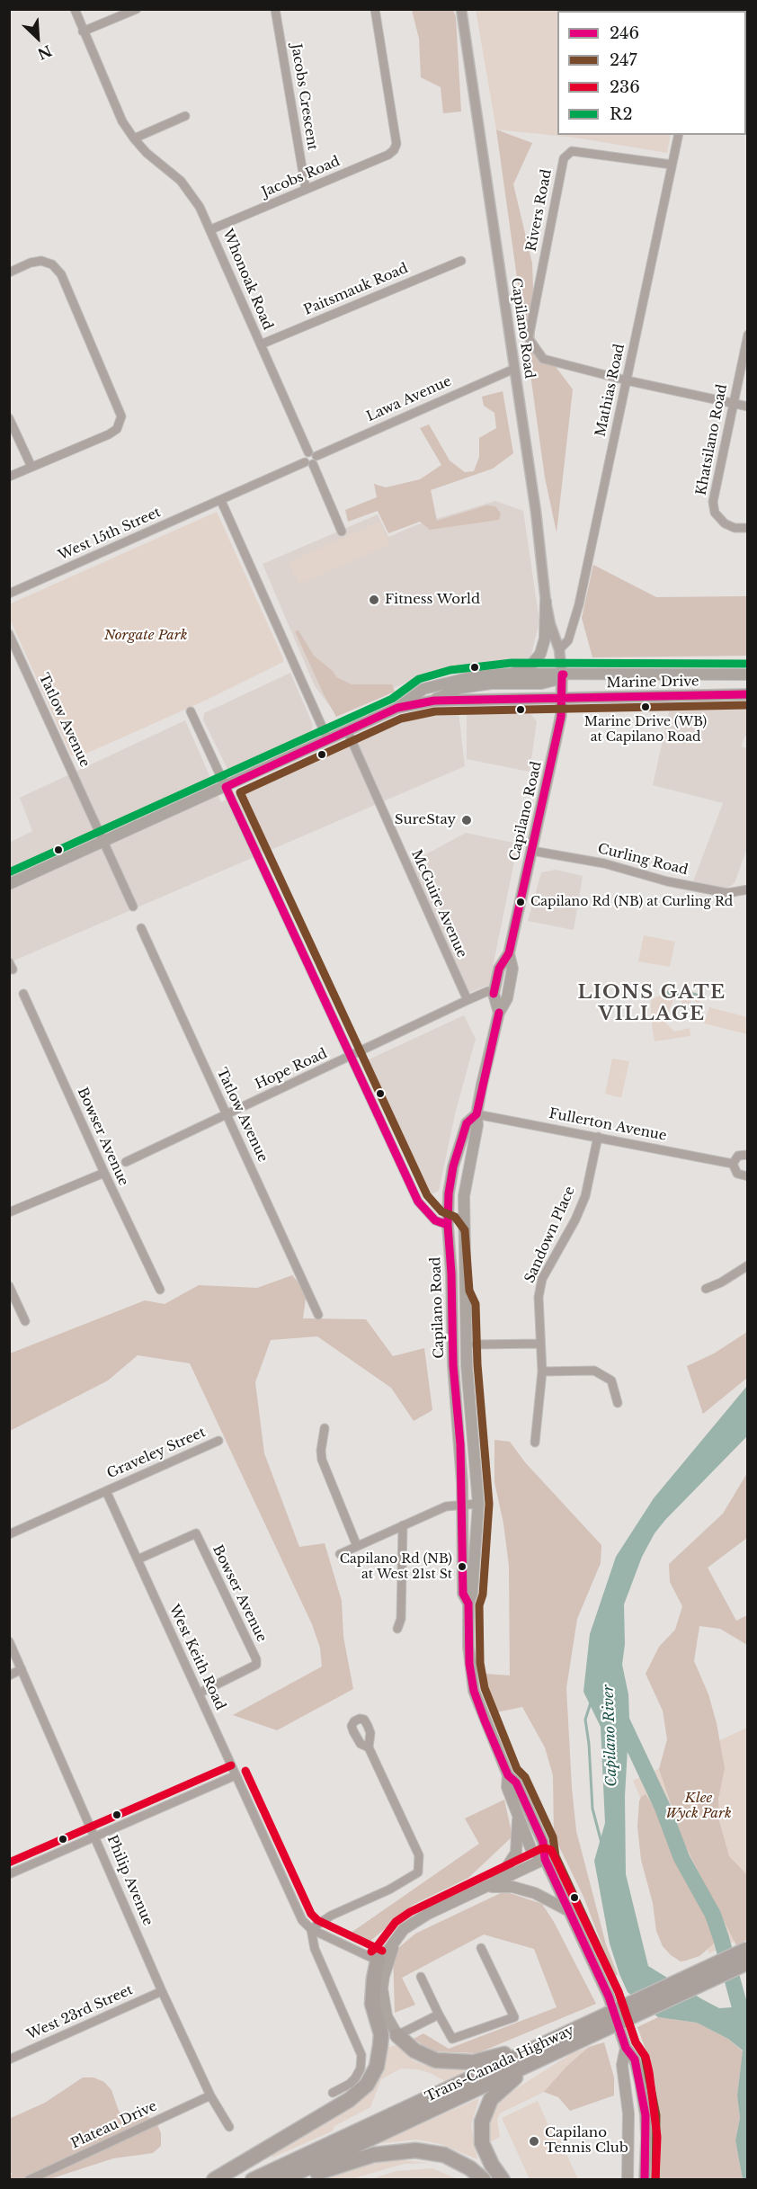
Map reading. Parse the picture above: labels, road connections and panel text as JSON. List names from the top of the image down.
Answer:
{
  "streets": {
    "highway": ["Trans-Canada Highway"],
    "main road": ["Capilano Road", "Marine Drive"],
    "street": [
      "Jacobs Crescent",
      "Jacobs Road",
      "Rivers Road",
      "Whonoak Road",
      "Paitsmauk Road",
      "Mathias Road",
      "Lawa Avenue",
      "Khatsilano Road",
      "West 15th Street",
      "Tatlow Avenue",
      "Curling Road",
      "McGuire Avenue",
      "Hope Road",
      "Fullerton Avenue",
      "Bowser Avenue",
      "Sandown Place",
      "Graveley Street",
      "West Keith Road",
      "Philip Avenue",
      "West 23rd Street",
      "Plateau Drive"
    ]
  },
  "crossings": [
    ["Jacobs Crescent", "Jacobs Road"],
    ["Jacobs Road", "Whonoak Road"],
    ["Rivers Road", "Mathias Road"],
    ["Rivers Road", "Khatsilano Road"],
    ["Whonoak Road", "Paitsmauk Road"],
    ["Whonoak Road", "Lawa Avenue"],
    ["Capilano Road", "Mathias Road"],
    ["Capilano Road", "Lawa Avenue"],
    ["Capilano Road", "Marine Drive"],
    ["Capilano Road", "Curling Road"],
    ["Capilano Road", "Hope Road"],
    ["Capilano Road", "Fullerton Avenue"],
    ["Lawa Avenue", "West 15th Street"],
    ["Marine Drive", "Tatlow Avenue"],
    ["Marine Drive", "McGuire Avenue"],
    ["Tatlow Avenue", "Hope Road"],
    ["McGuire Avenue", "Hope Road"],
    ["Fullerton Avenue", "Sandown Place"],
    ["Bowser Avenue", "West Keith Road"],
    ["Graveley Street", "West Keith Road"],
    ["Philip Avenue", "West 23rd Street"],
    ["Philip Avenue", "Plateau Drive"]
  ],
  "districts": ["LIONS GATE VILLAGE"],
  "water": ["Capilano River"],
  "parks": ["Norgate Park", "Klee Wyck Park"],
  "places": [
    "Fitness World",
    "Marine Drive (WB) at Capilano Road",
    "SureStay",
    "Capilano Rd (NB) at Curling Rd",
    "Capilano Rd (NB) at West 21st St",
    "Capilano Tennis Club"
  ],
  "lines": [
    "transit line R2",
    "transit line 246",
    "transit line 247",
    "transit line 236"
  ],
  "legend": [
    "246",
    "247",
    "236",
    "R2"
  ],
  "north": "bottom right"
}
